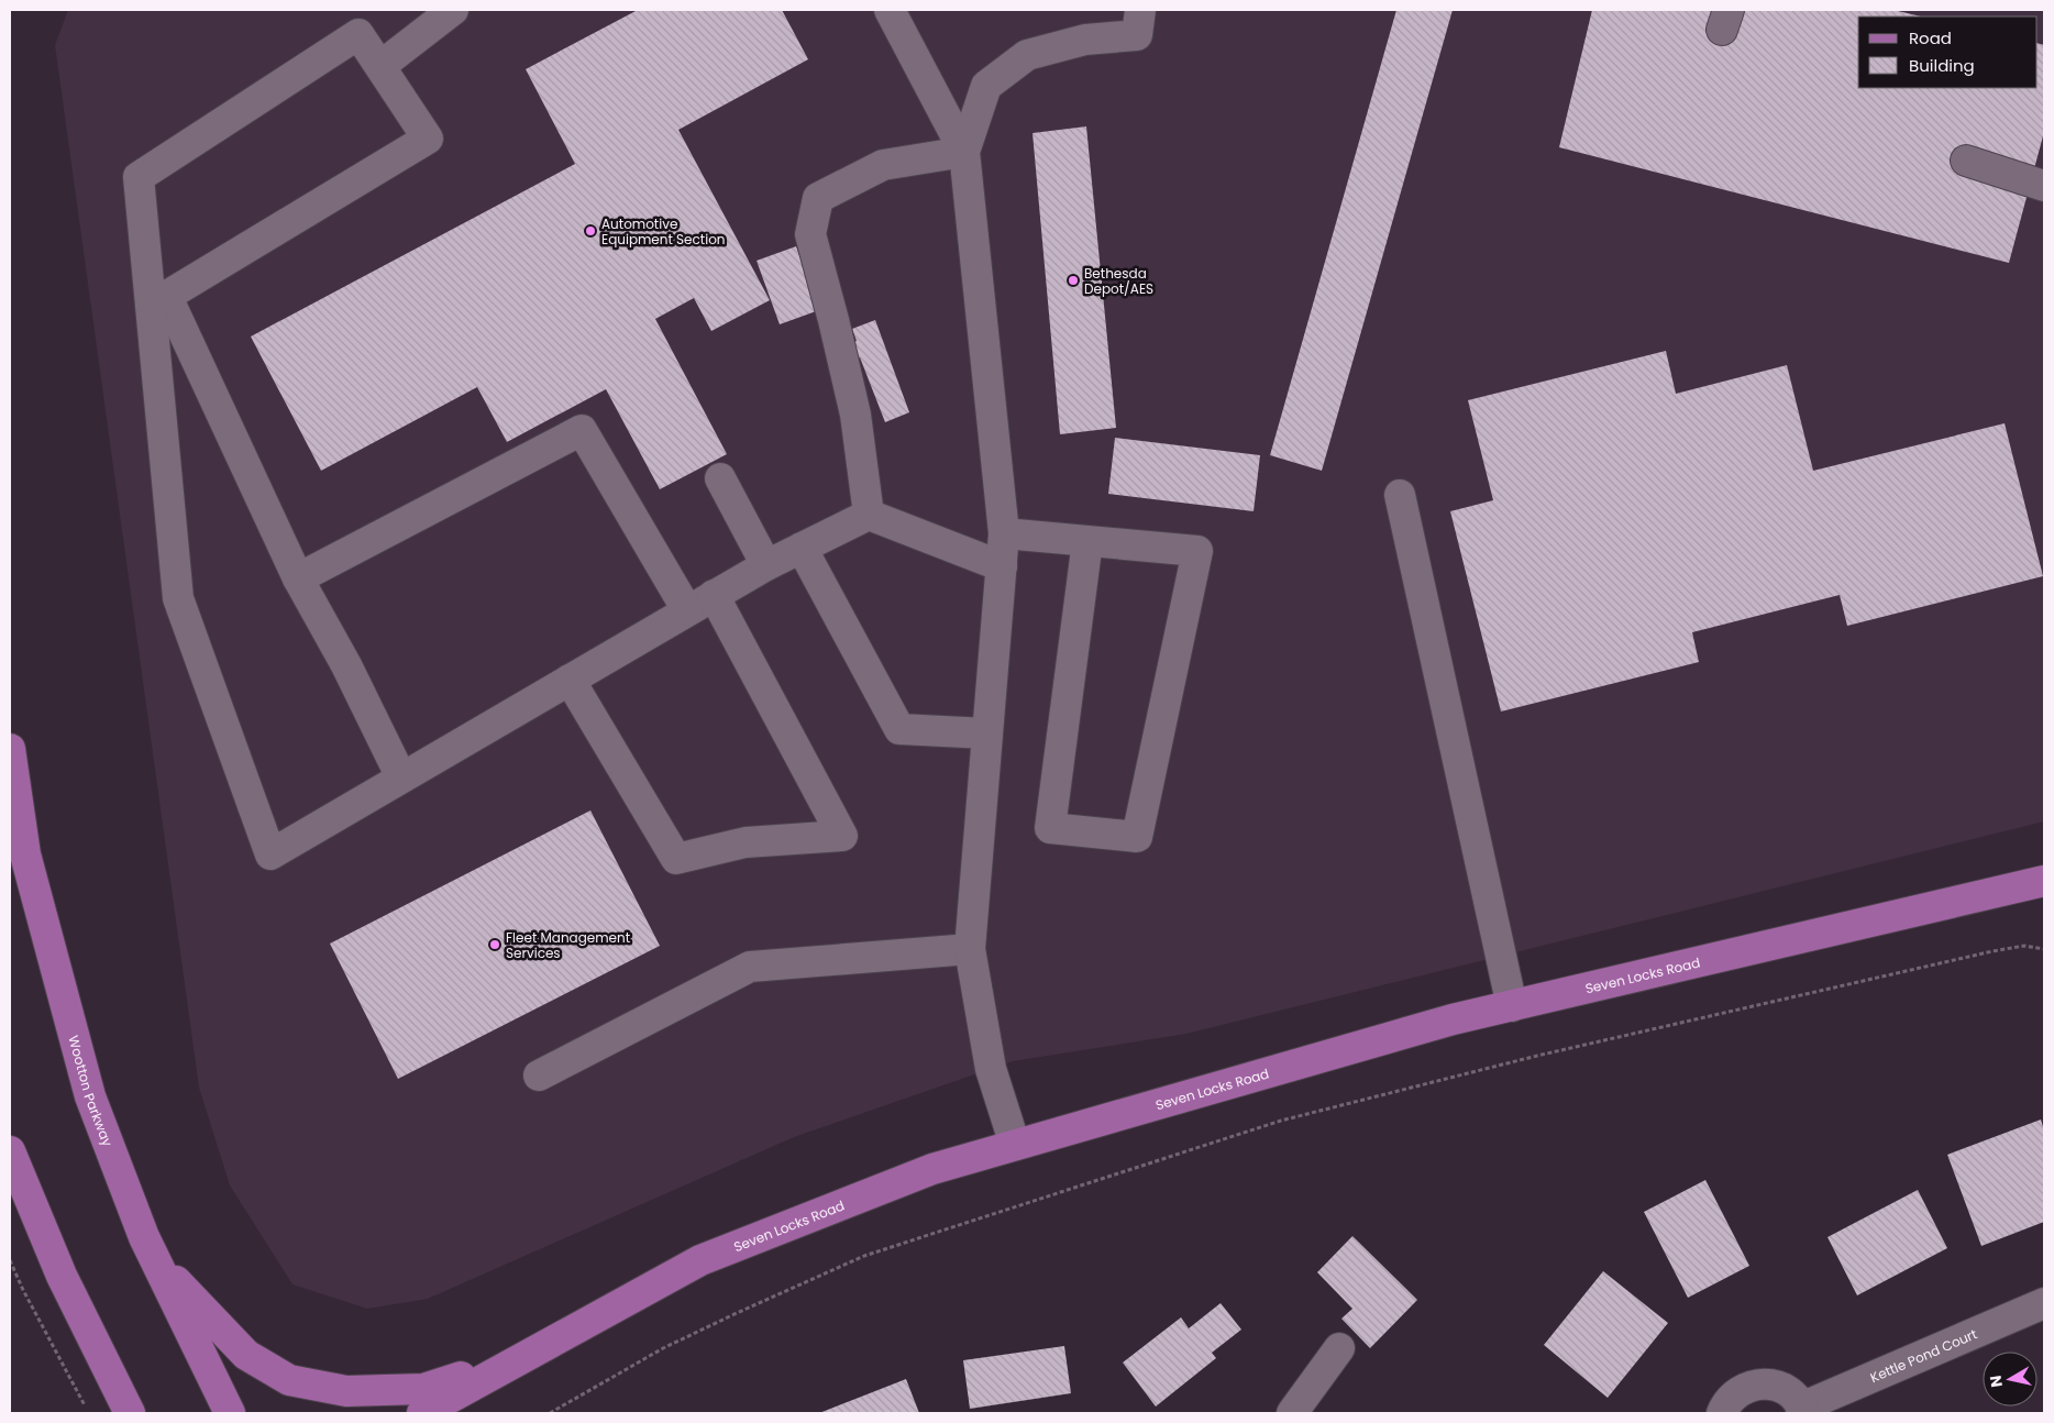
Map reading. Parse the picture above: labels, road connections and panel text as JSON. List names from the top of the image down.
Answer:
{
  "streets": {
    "main road": ["Seven Locks Road", "Wootton Parkway"],
    "street": ["Kettle Pond Court"]
  },
  "places": ["Automotive Equipment Section", "Bethesda Depot/AES", "Fleet Management Services"],
  "legend": ["Road", "Building"],
  "north": "left"
}
